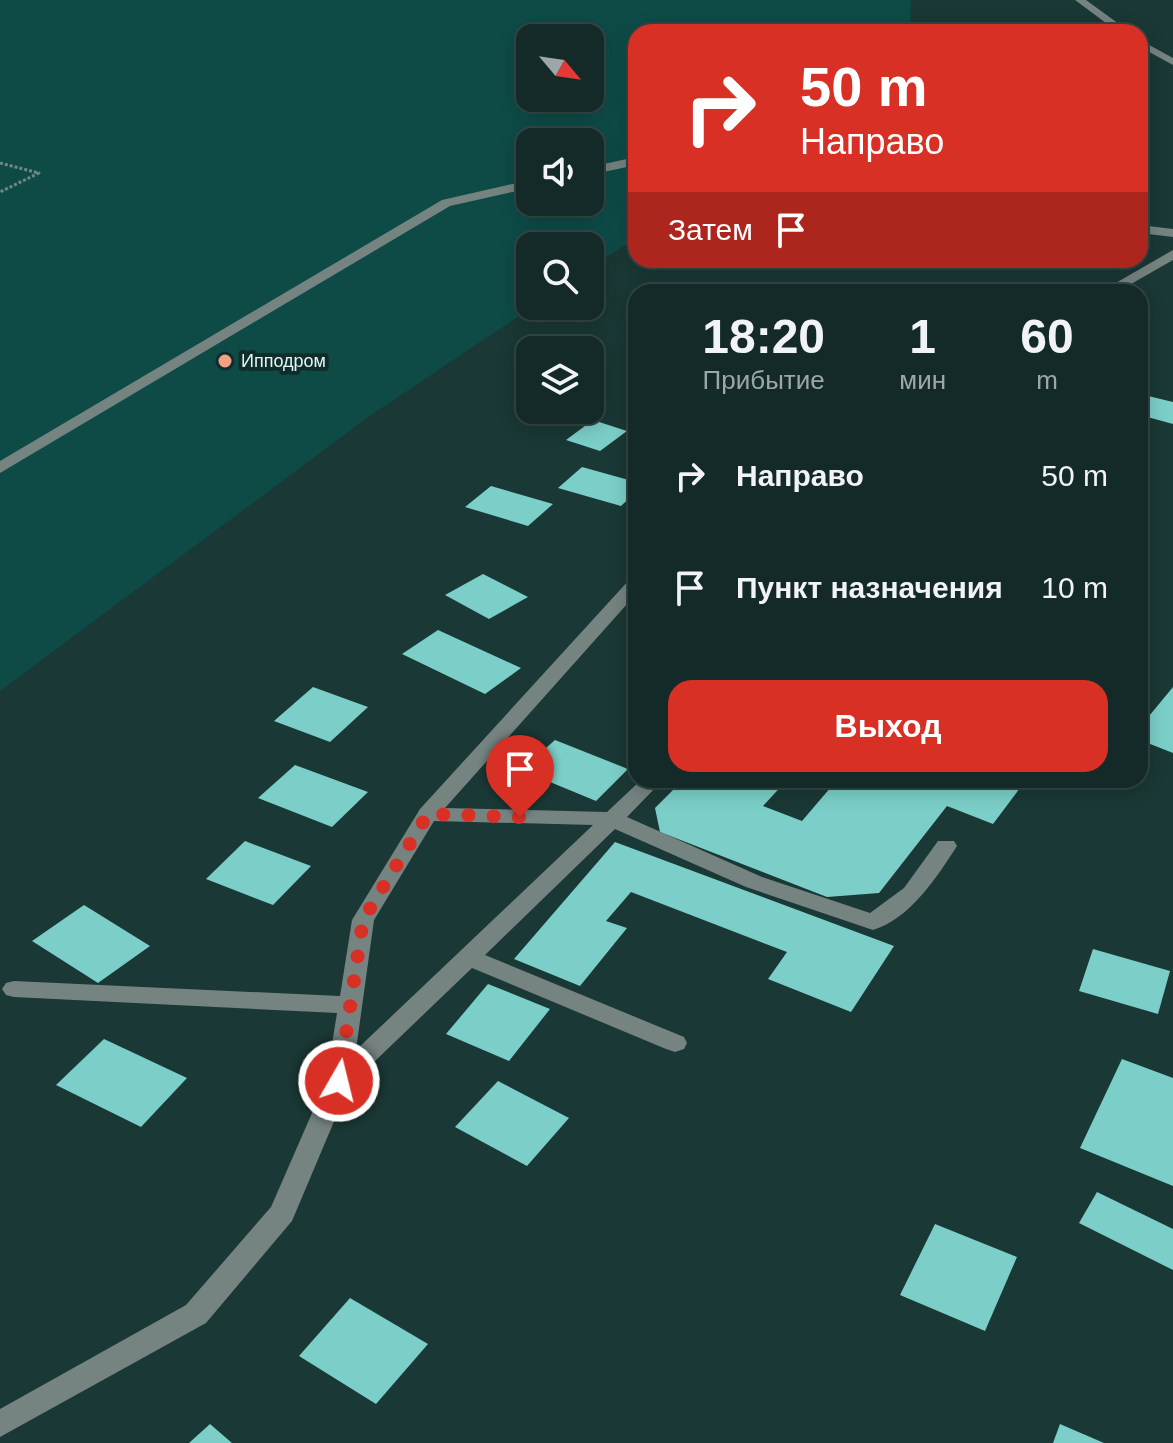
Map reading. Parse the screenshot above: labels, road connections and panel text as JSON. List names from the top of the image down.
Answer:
{
  "places": ["Ипподром"],
  "north": "bottom right",
  "page": {
    "turn": ["50 m", "Направо"],
    "then": "Затем",
    "eta": [
      "18:20",
      "Прибытие",
      "1",
      "мин",
      "60",
      "m"
    ],
    "list": [
      {
        "name": "Направо",
        "value": "50 m"
      },
      {
        "name": "Пункт назначения",
        "value": "10 m"
      }
    ],
    "buttons": "Выход"
  }
}
